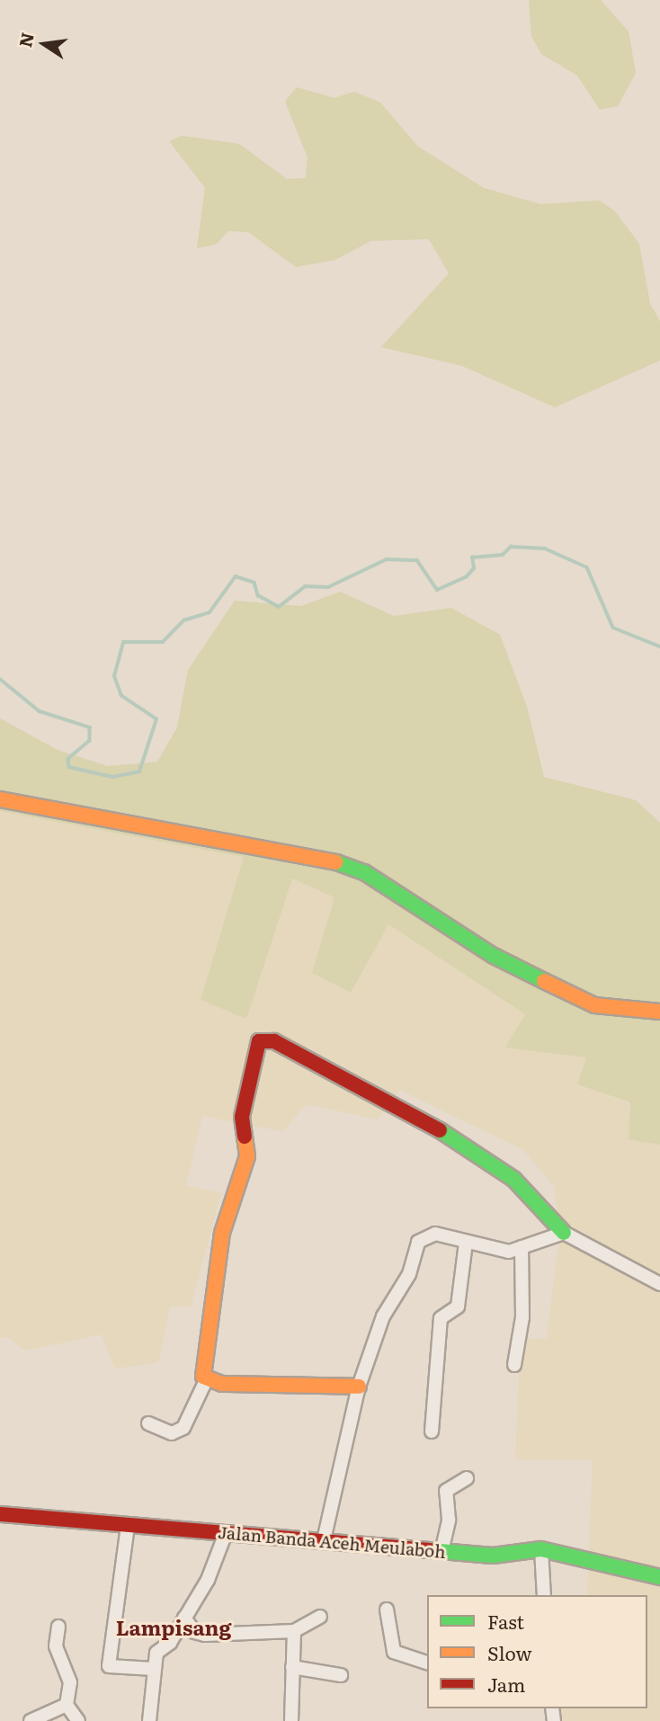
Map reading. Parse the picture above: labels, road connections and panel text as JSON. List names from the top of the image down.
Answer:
{
  "streets": {
    "main road": ["Jalan Banda Aceh Meulaboh"]
  },
  "districts": ["Lampisang"],
  "legend": ["Fast", "Slow", "Jam"],
  "north": "left"
}
